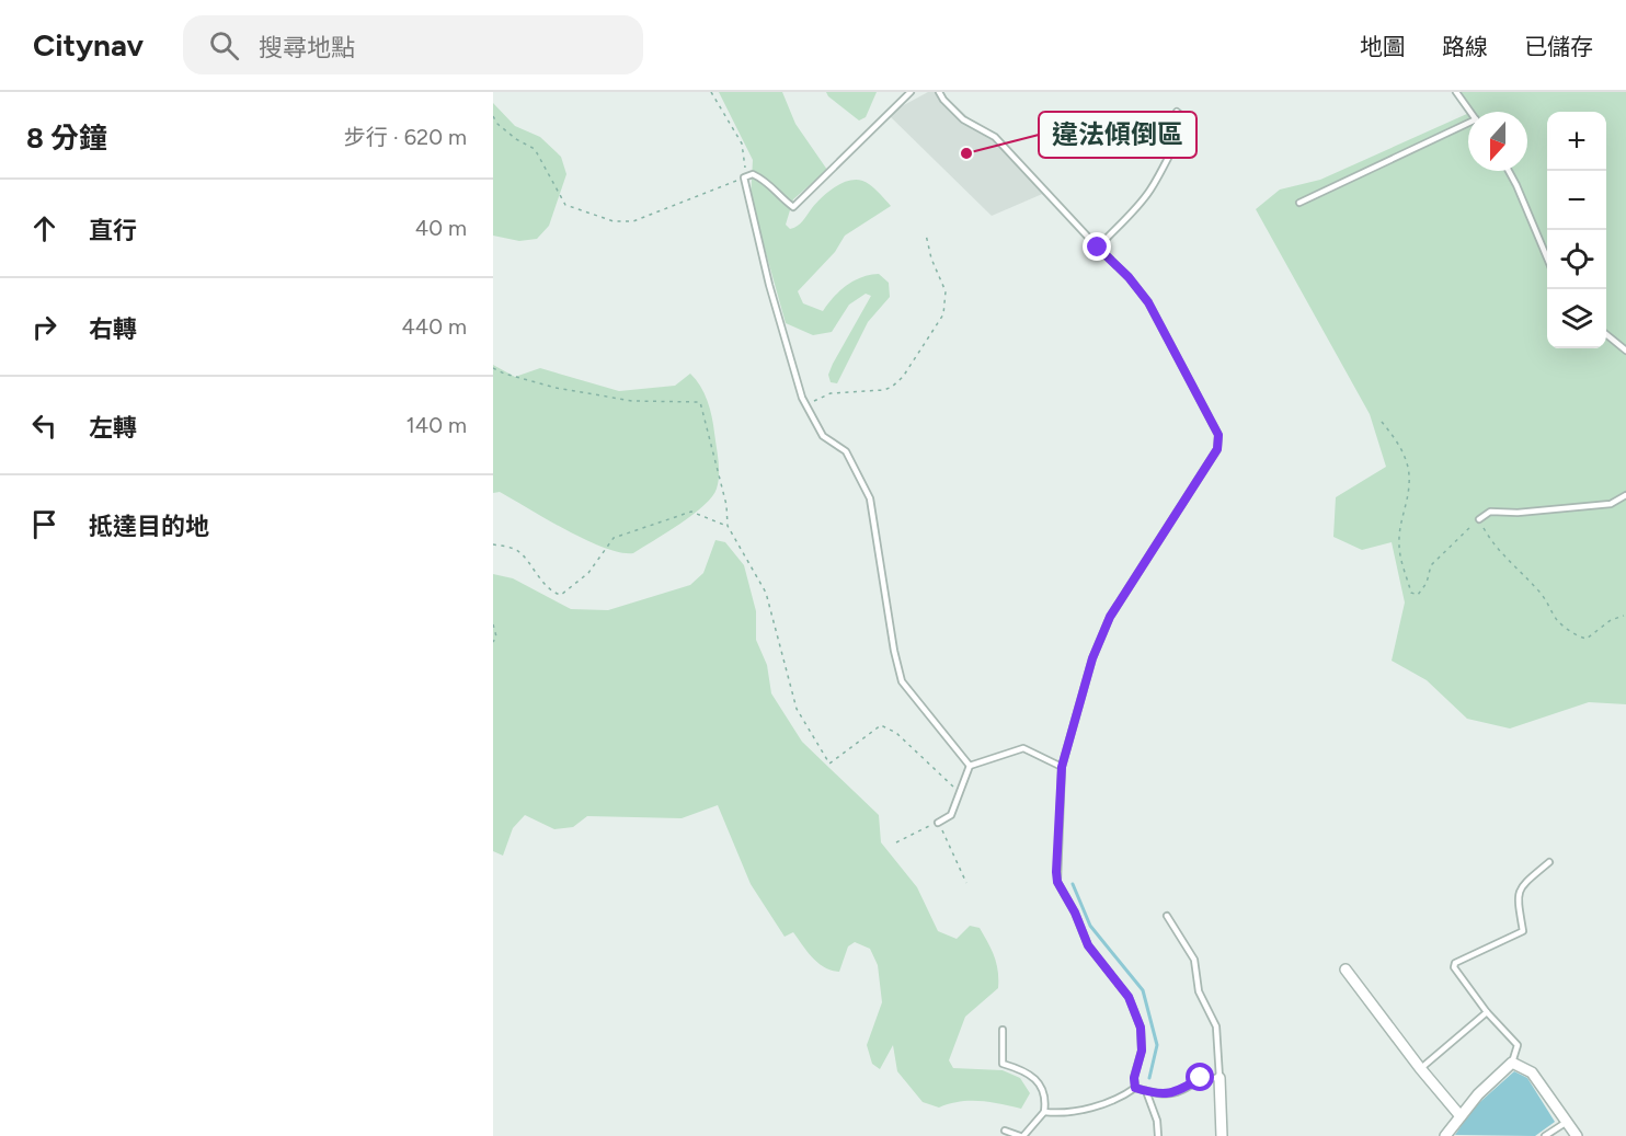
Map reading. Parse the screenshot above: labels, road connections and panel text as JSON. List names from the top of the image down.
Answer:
{
  "places": ["違法傾倒區"],
  "north": "bottom",
  "page": {
    "header": "Citynav",
    "search": "搜尋地點",
    "nav": ["地圖", "路線", "已儲存"],
    "heading": ["8 分鐘", "步行 · 620 m"],
    "map_buttons": ["+", "−"],
    "list": [
      ["直行", "40 m"],
      ["右轉", "440 m"],
      ["左轉", "140 m"],
      "抵達目的地"
    ]
  }
}
